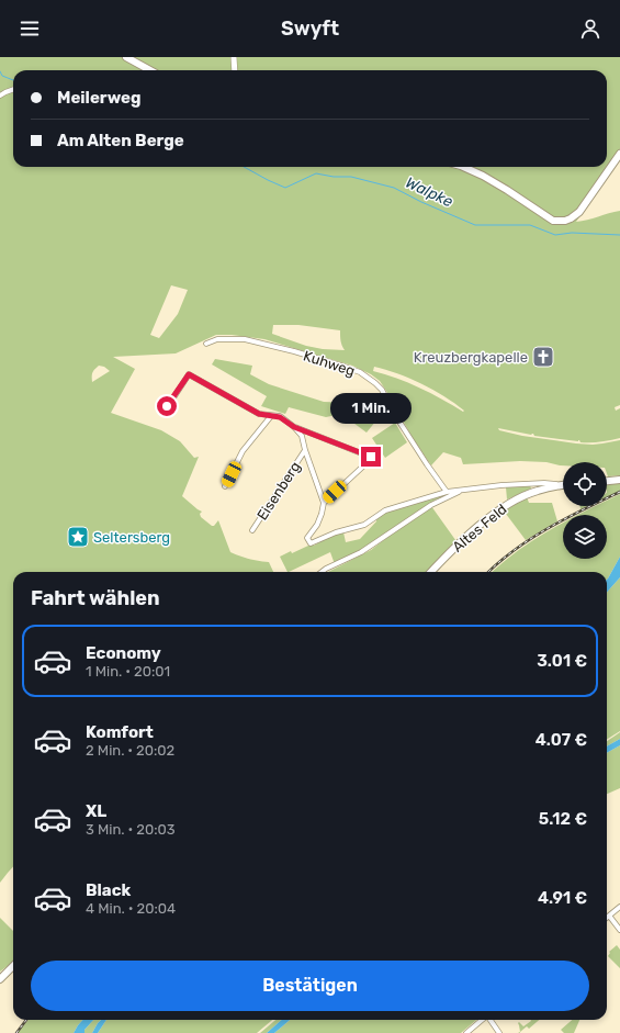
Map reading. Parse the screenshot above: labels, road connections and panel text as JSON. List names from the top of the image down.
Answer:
{
  "streets": {
    "main road": ["Altes Feld"],
    "street": ["Kuhweg", "Eisenberg"]
  },
  "water": ["Walpke"],
  "places": {
    "church": ["Kreuzbergkapelle"],
    "place": ["Seltersberg"]
  },
  "page": {
    "header": "Swyft",
    "banner": ["Meilerweg", "Am Alten Berge"],
    "bubble": "1 Min.",
    "heading": "Fahrt wählen",
    "list": [
      {
        "name": "Economy",
        "note": "1 Min. · 20:01",
        "value": "3.01 €"
      },
      {
        "name": "Komfort",
        "note": "2 Min. · 20:02",
        "value": "4.07 €"
      },
      {
        "name": "XL",
        "note": "3 Min. · 20:03",
        "value": "5.12 €"
      },
      {
        "name": "Black",
        "note": "4 Min. · 20:04",
        "value": "4.91 €"
      }
    ],
    "buttons": "Bestätigen"
  }
}
